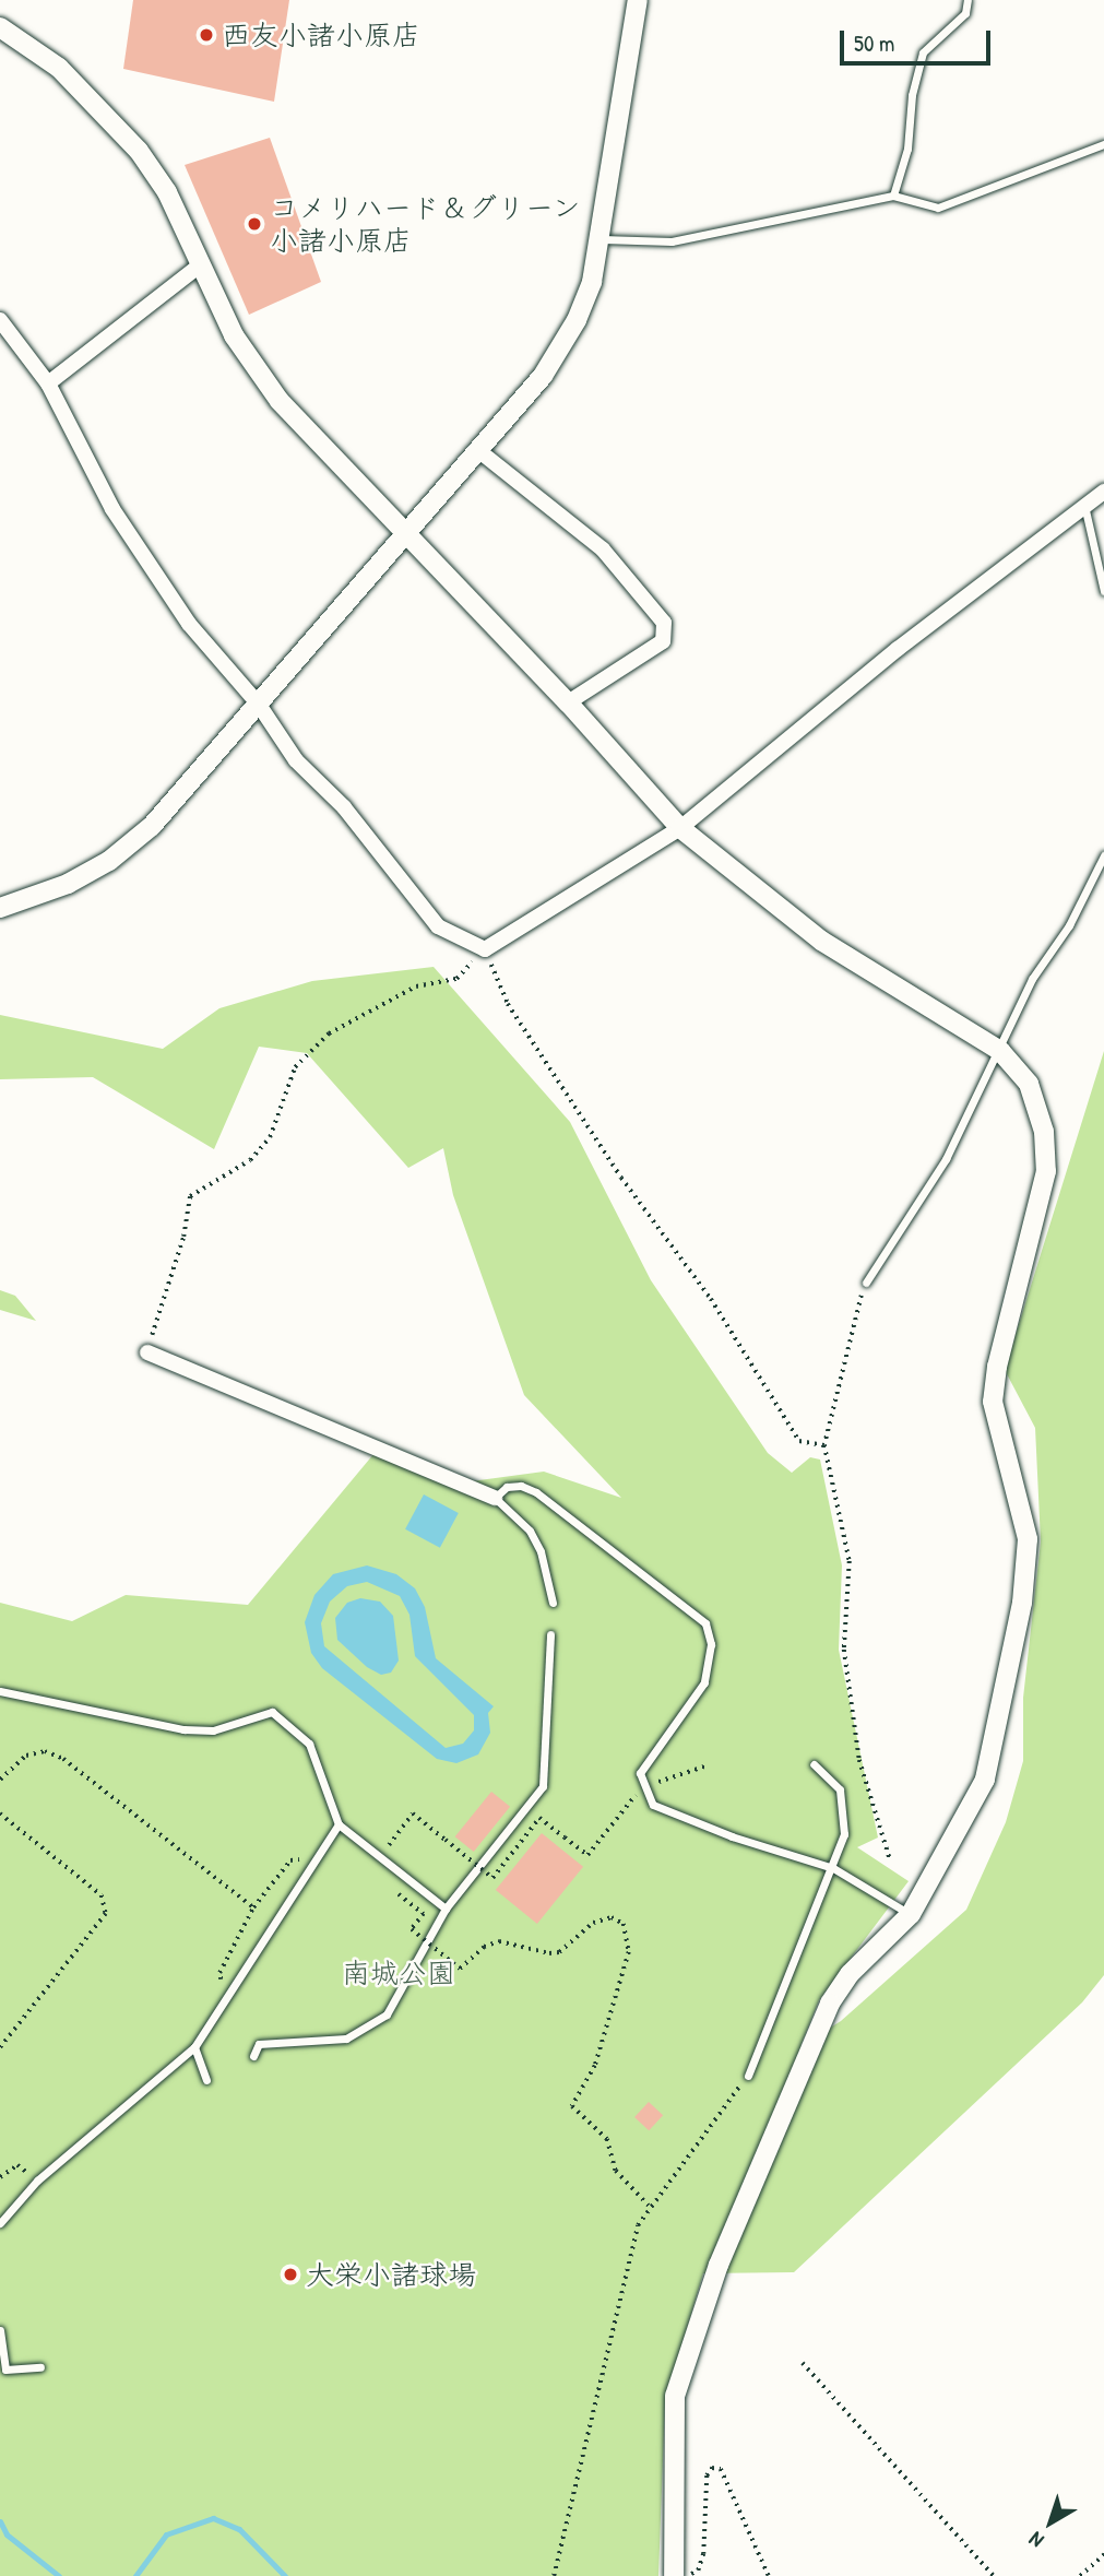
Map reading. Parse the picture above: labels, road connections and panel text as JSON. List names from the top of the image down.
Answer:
{
  "parks": ["南城公園"],
  "places": ["西友小諸小原店", "コメリハード＆グリーン 小諸小原店", "大栄小諸球場"],
  "scale_bar": "50 m",
  "north": "bottom left"
}
